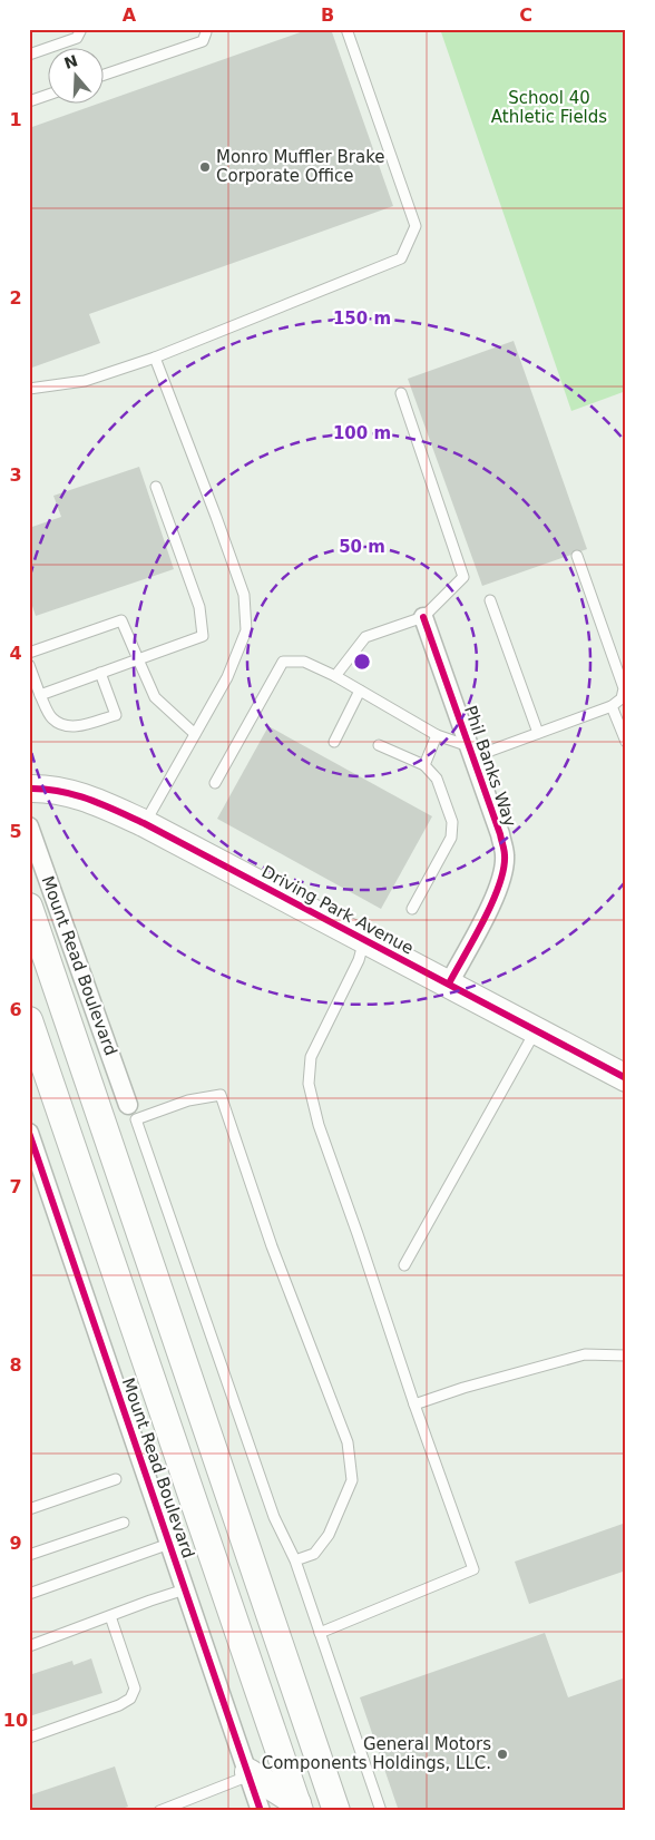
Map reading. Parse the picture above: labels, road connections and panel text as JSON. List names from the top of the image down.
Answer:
{
  "streets": {
    "main road": ["Driving Park Avenue", "Mount Read Boulevard"],
    "street": ["Phil Banks Way"]
  },
  "crossings": [
    ["Phil Banks Way", "Driving Park Avenue"]
  ],
  "parks": ["School 40 Athletic Fields"],
  "places": ["Monro Muffler Brake Corporate Office", "General Motors Components Holdings, LLC."],
  "north": "top",
  "grid": {
    "columns": ["A", "B", "C"],
    "rows": [
      "1",
      "2",
      "3",
      "4",
      "5",
      "6",
      "7",
      "8",
      "9",
      "10"
    ]
  },
  "rings": ["150 m", "100 m", "50 m"]
}
